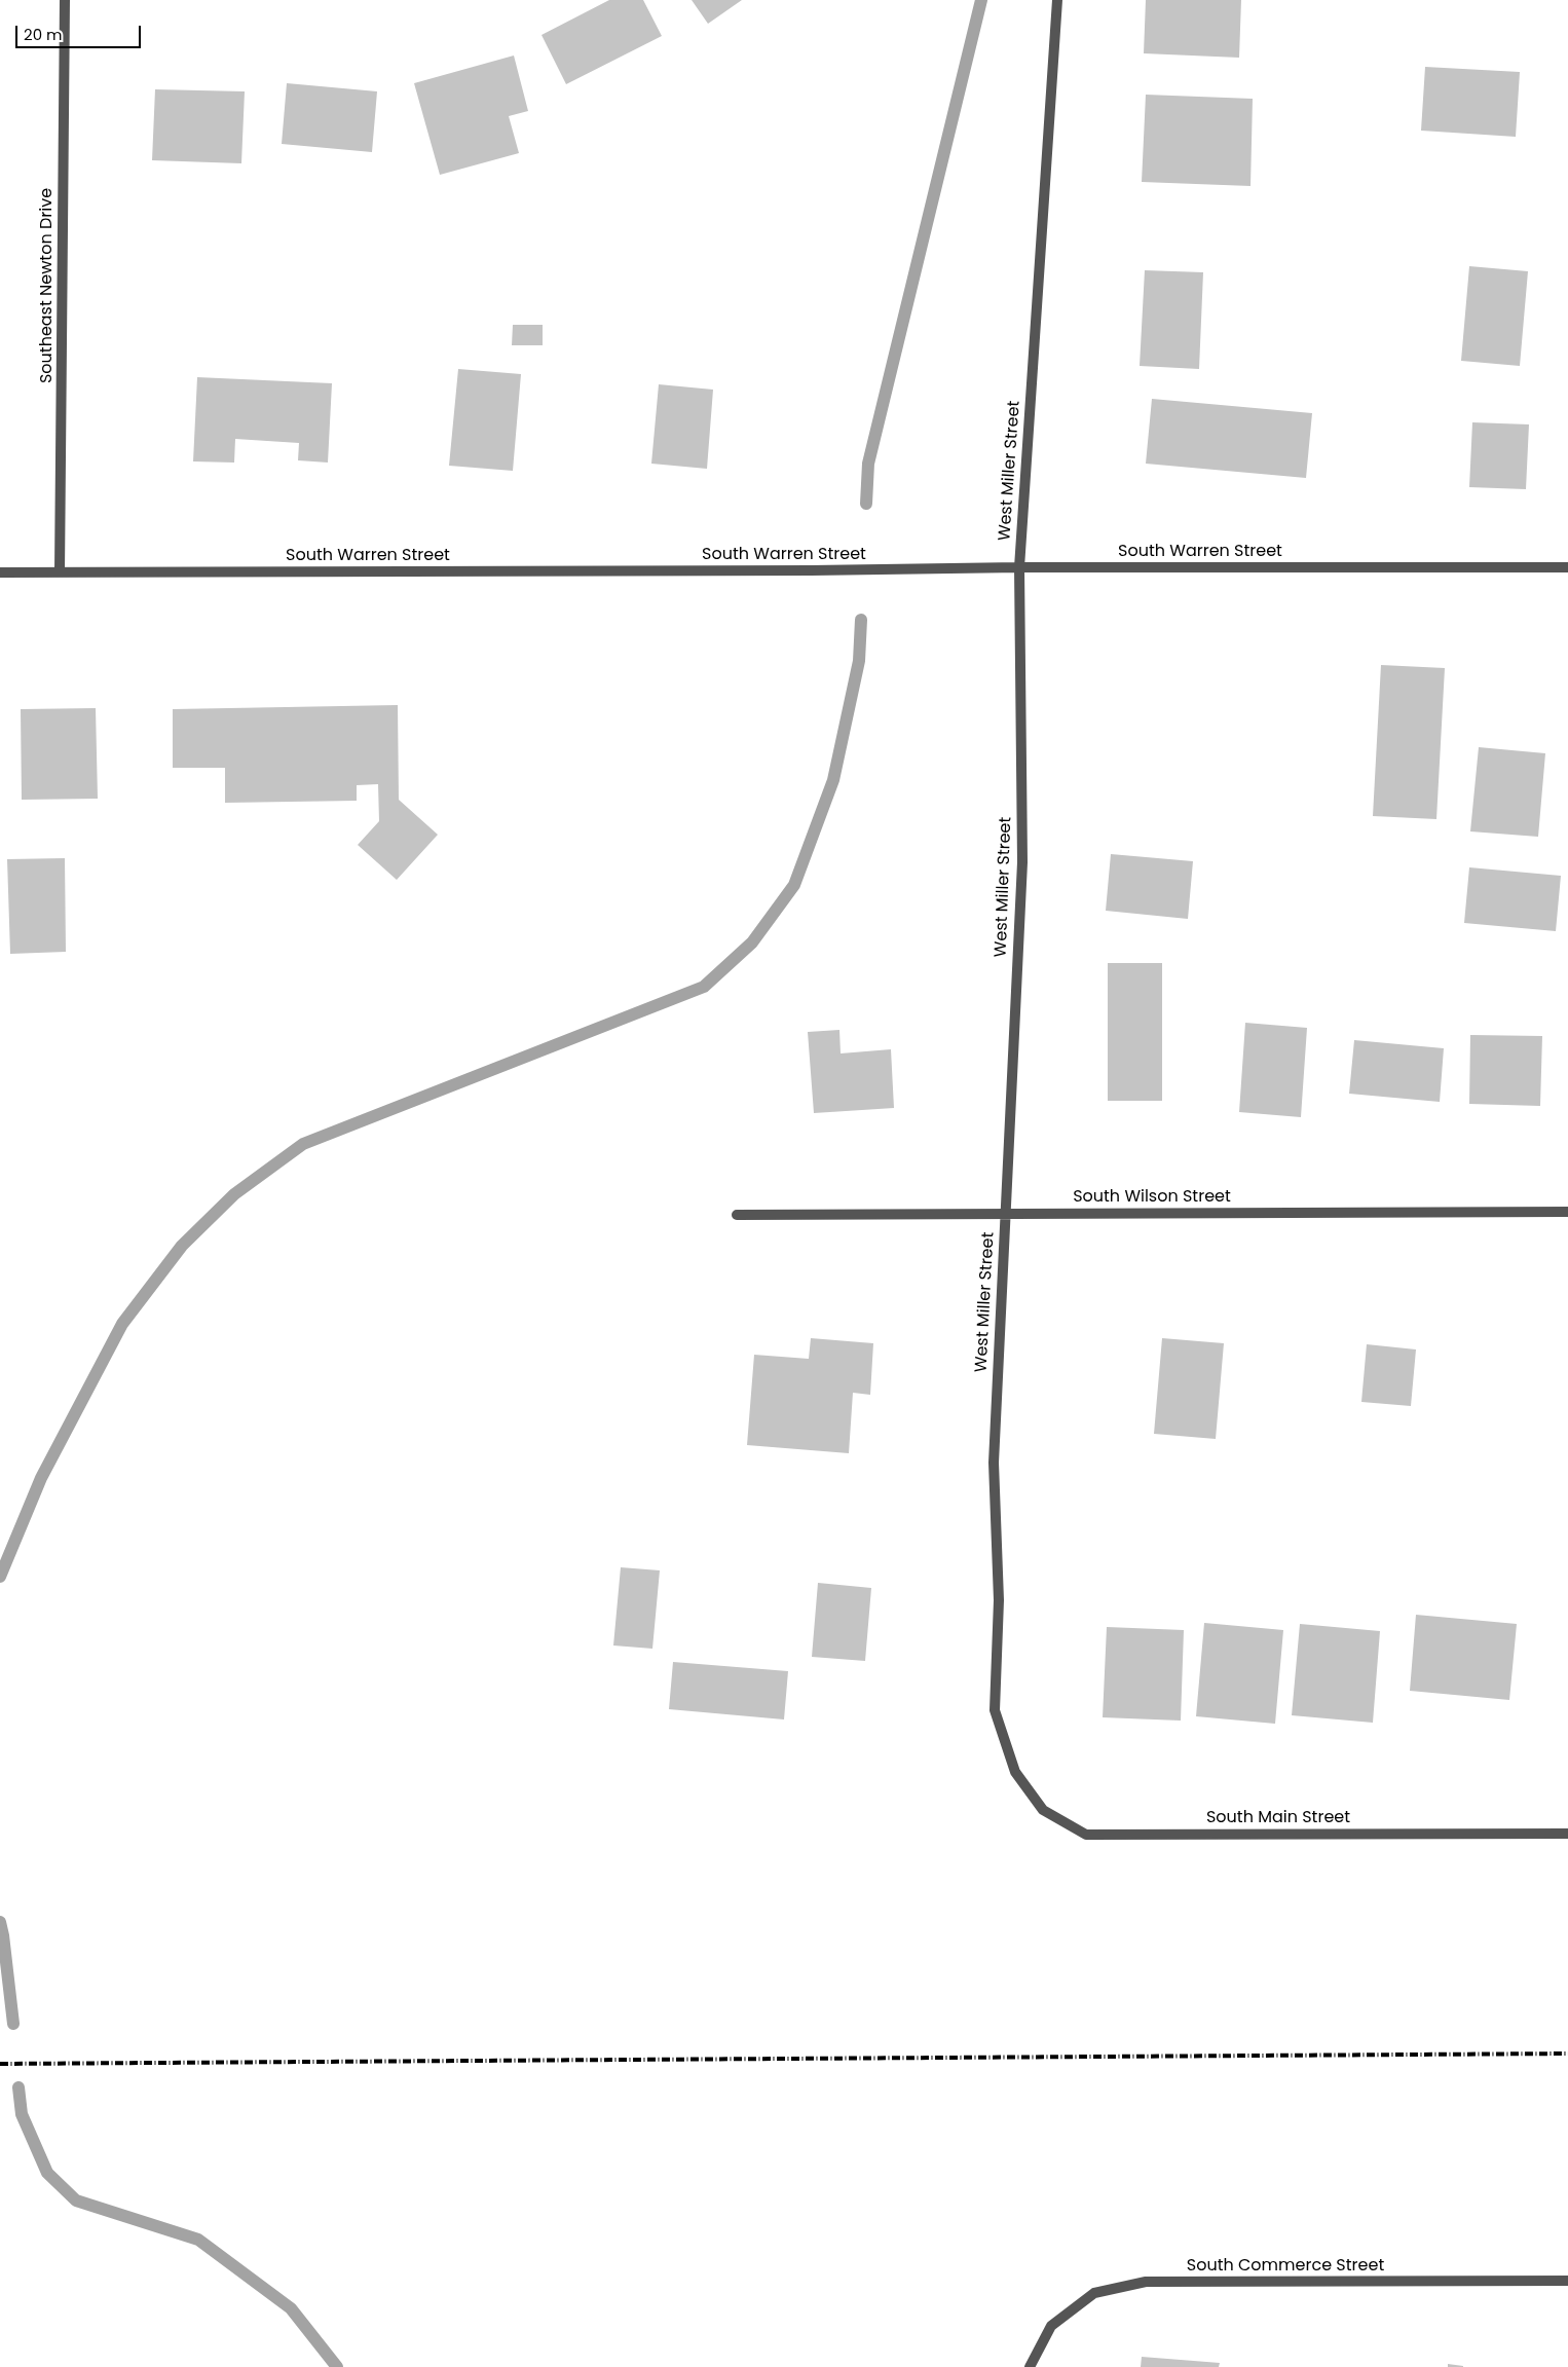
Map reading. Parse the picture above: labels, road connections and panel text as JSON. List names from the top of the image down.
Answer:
{
  "streets": {
    "street": [
      "Southeast Newton Drive",
      "West Miller Street",
      "South Warren Street",
      "South Wilson Street",
      "South Main Street",
      "South Commerce Street"
    ]
  },
  "crossings": [
    ["Southeast Newton Drive", "South Warren Street"],
    ["West Miller Street", "South Warren Street"],
    ["West Miller Street", "South Wilson Street"],
    ["West Miller Street", "South Main Street"]
  ],
  "scale_bar": "20 m"
}
